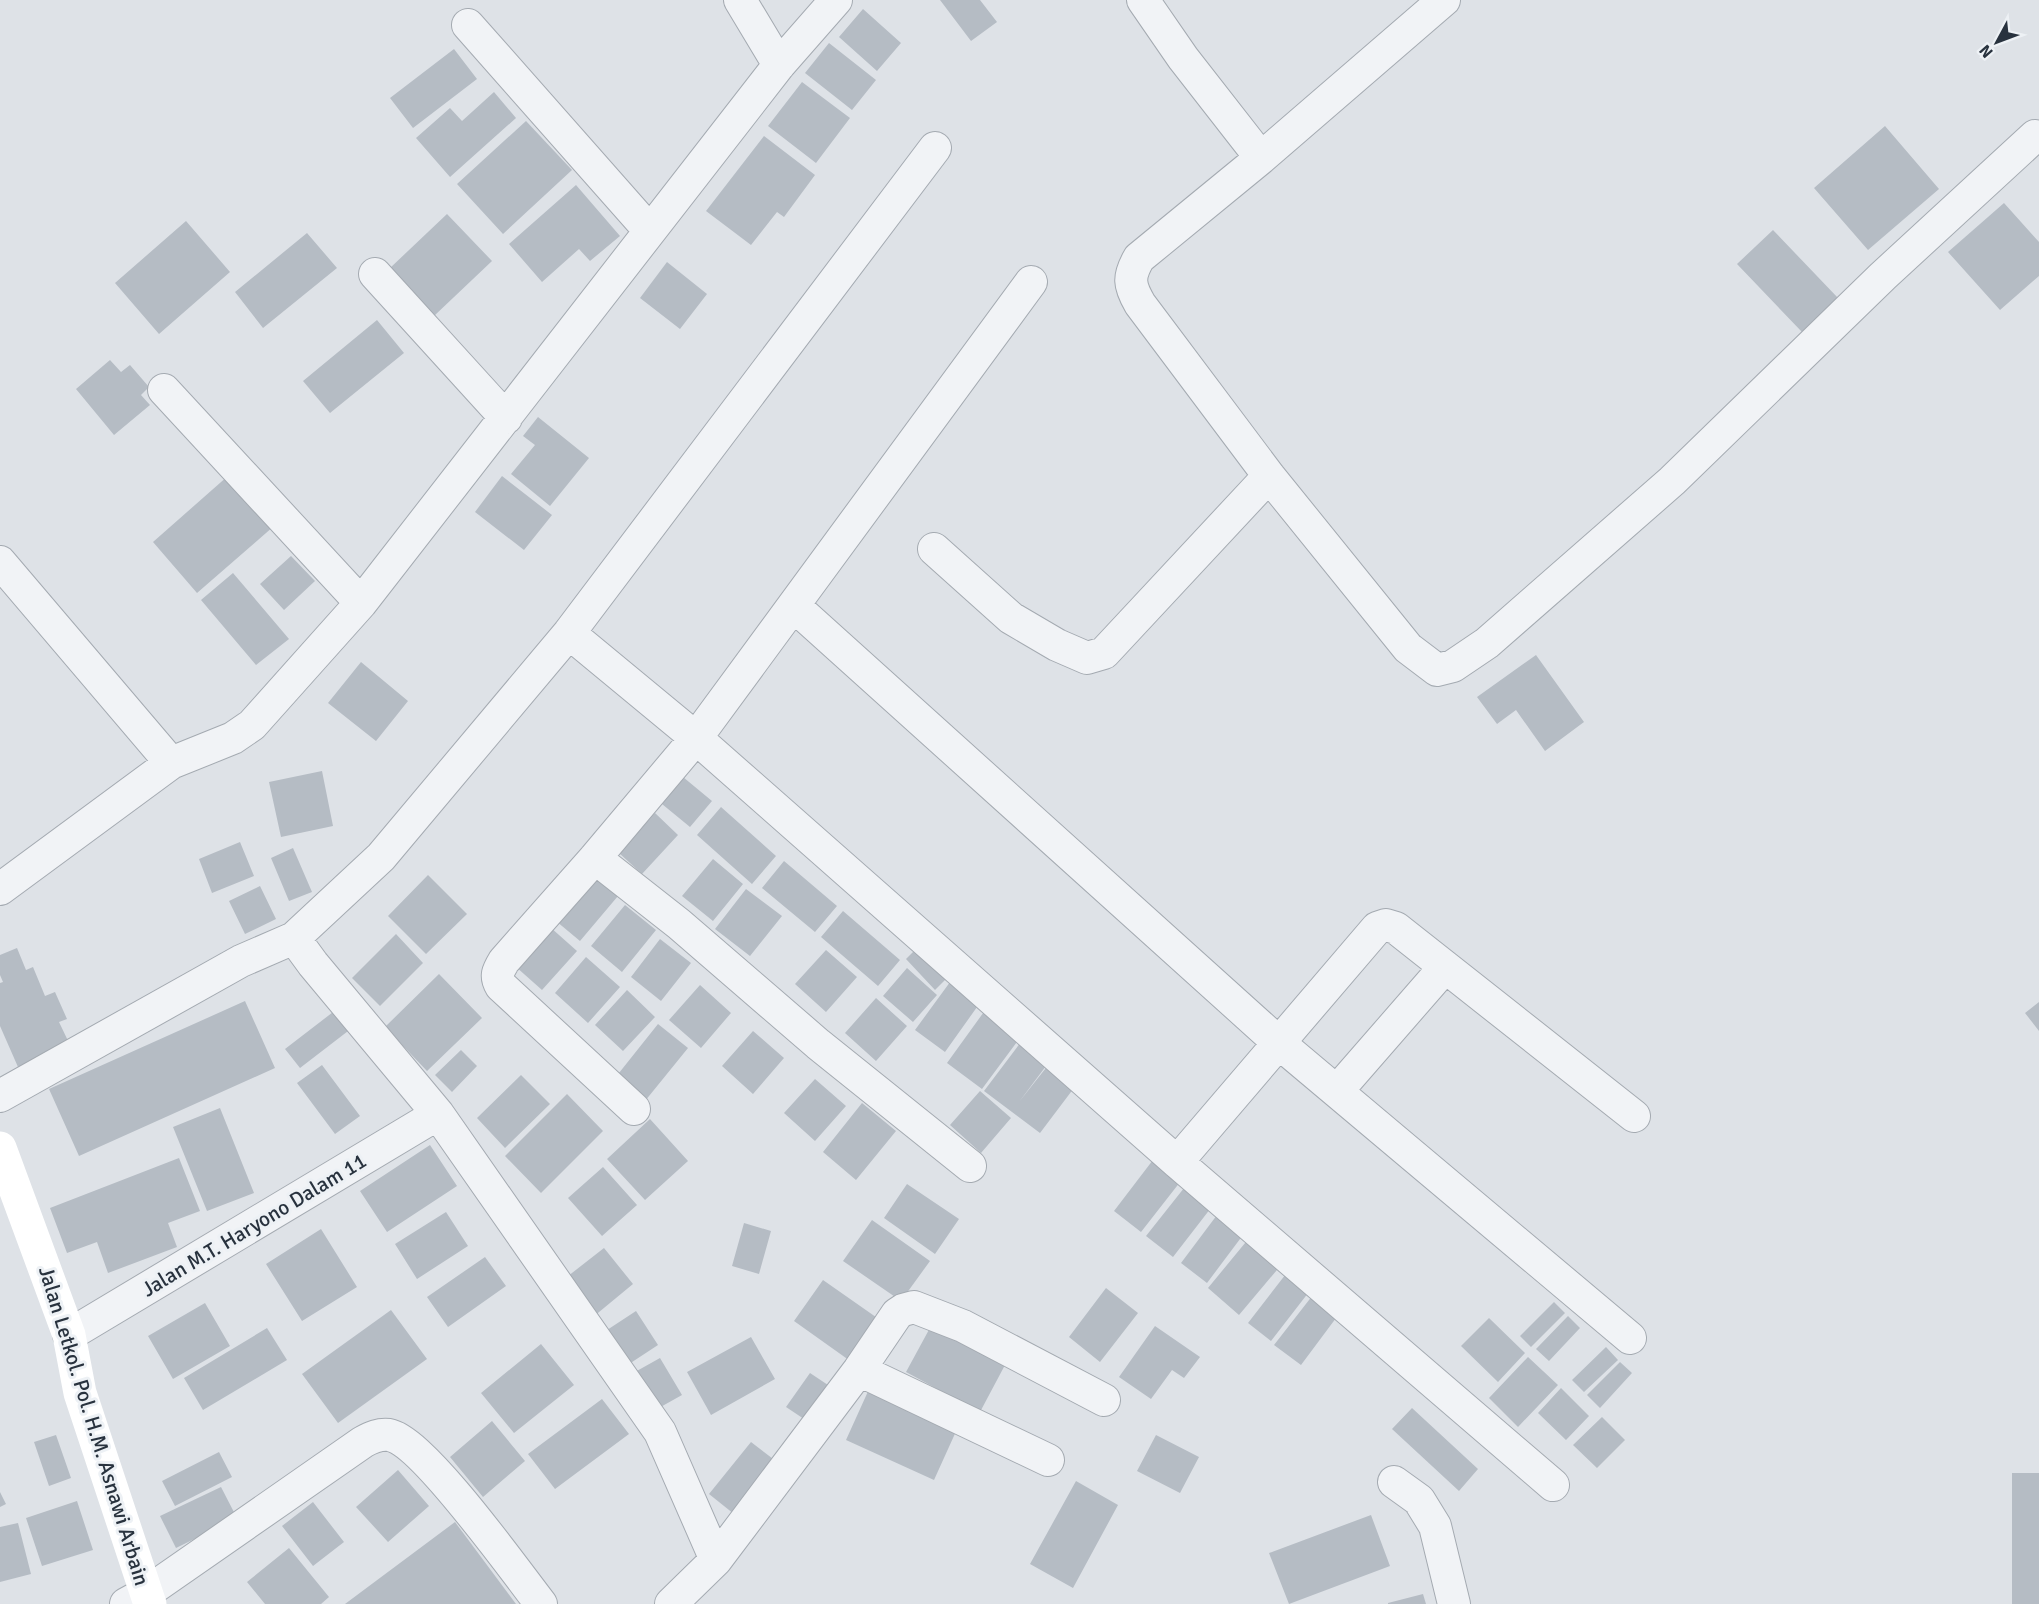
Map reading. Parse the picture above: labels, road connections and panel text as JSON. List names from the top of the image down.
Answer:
{
  "streets": {
    "street": ["Jalan M.T. Haryono Dalam 11", "Jalan Letkol. Pol. H.M. Asnawi Arbain"]
  },
  "crossings": [
    ["Jalan M.T. Haryono Dalam 11", "Jalan Letkol. Pol. H.M. Asnawi Arbain"]
  ],
  "north": "bottom left"
}
